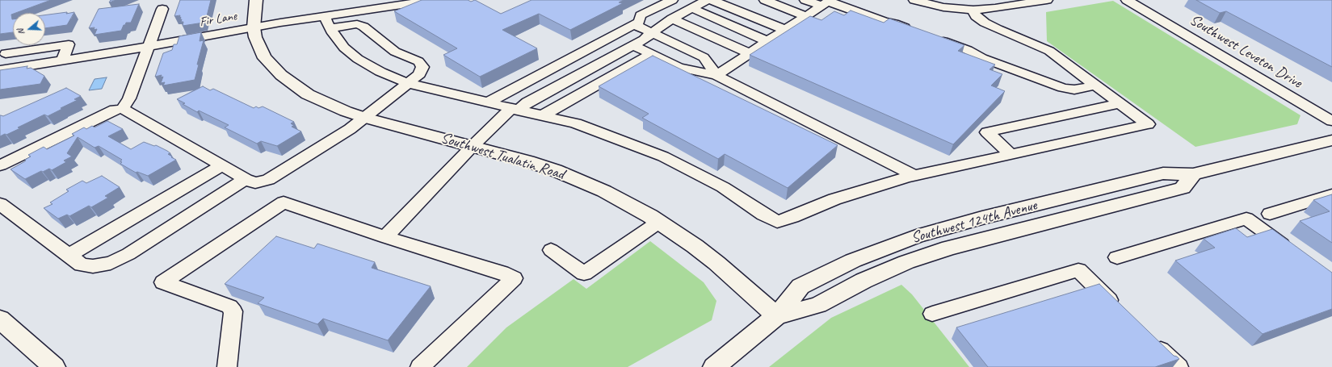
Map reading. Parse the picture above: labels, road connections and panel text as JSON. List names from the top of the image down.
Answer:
{
  "streets": {
    "main road": ["Southwest Tualatin Road", "Southwest 124th Avenue"],
    "street": ["Fir Lane", "Southwest Leveton Drive"]
  },
  "crossings": [
    ["Fir Lane", "Southwest Tualatin Road"],
    ["Southwest Tualatin Road", "Southwest 124th Avenue"]
  ],
  "north": "left"
}
